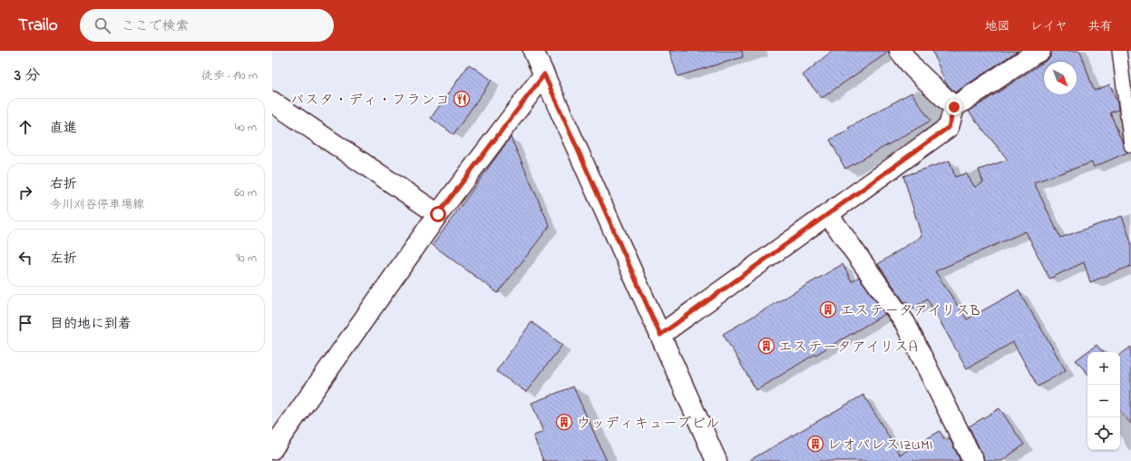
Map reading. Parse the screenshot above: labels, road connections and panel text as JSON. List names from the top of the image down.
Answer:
{
  "places": {
    "restaurant": ["パスタ・ディ・フランコ"],
    "building": [
      "エステータアイリスB",
      "エステータアイリスA",
      "ウッディキューブビル",
      "レオパレスIZUMI"
    ]
  },
  "north": "bottom right",
  "page": {
    "header": "Trailo",
    "search": "ここで検索",
    "nav": ["地図", "レイヤ", "共有"],
    "heading": ["3 分", "徒歩 · 190 m"],
    "list": [
      ["直進", "40 m"],
      ["右折", "今川刈谷停車場線", "60 m"],
      ["左折", "90 m"],
      "目的地に到着"
    ],
    "map_buttons": ["+", "−"]
  }
}
